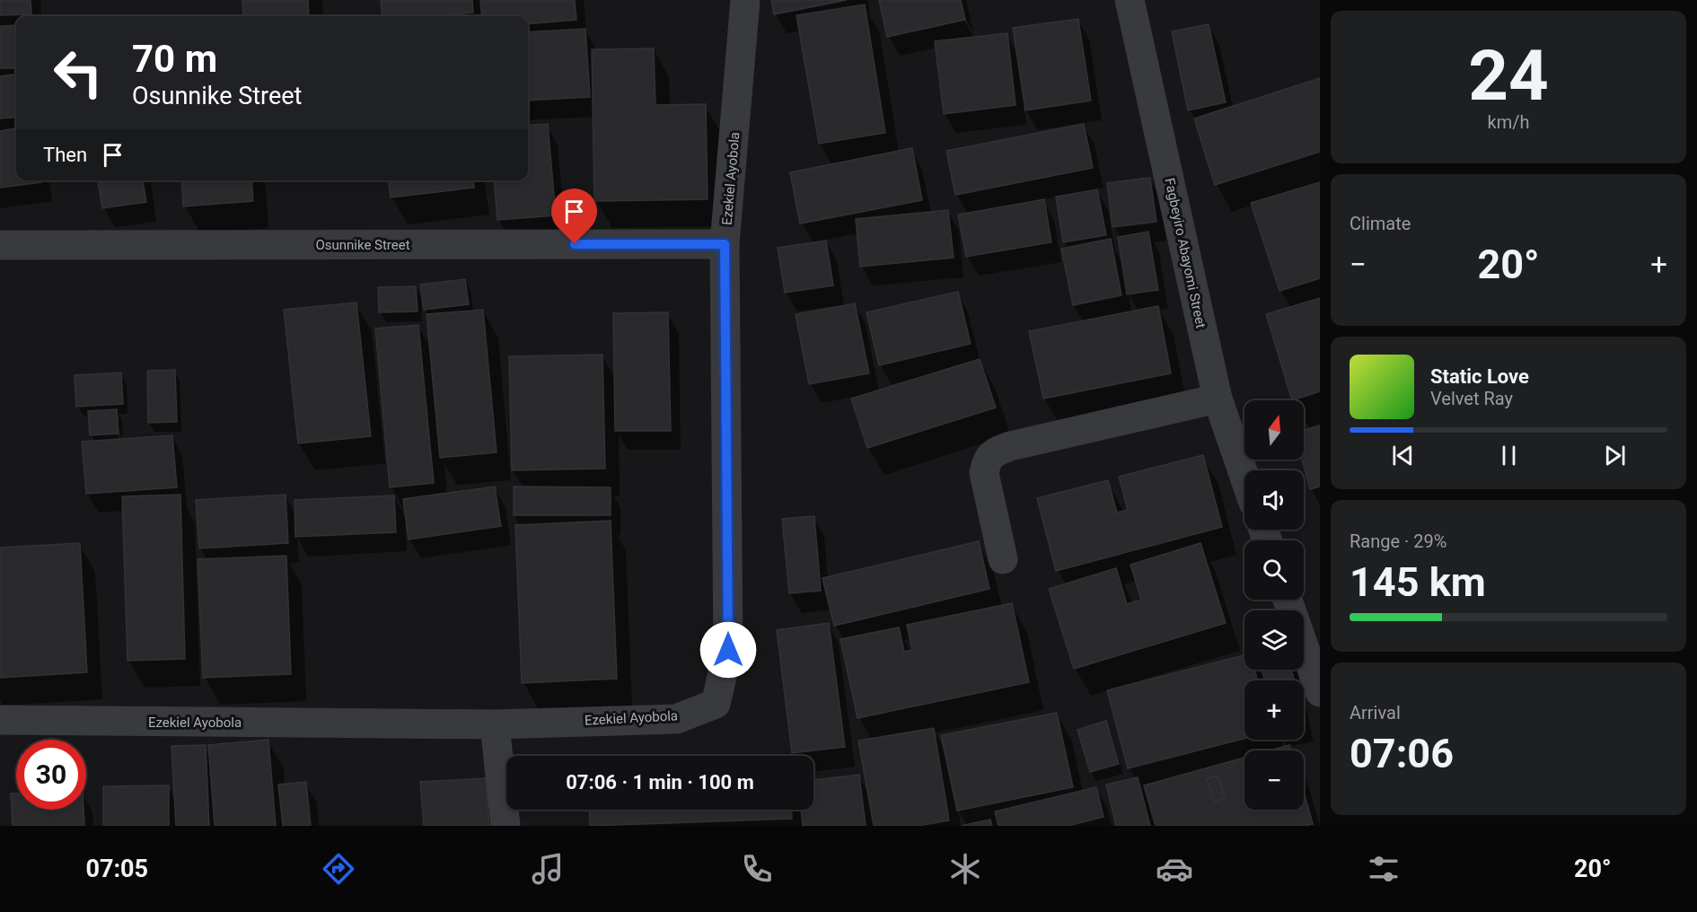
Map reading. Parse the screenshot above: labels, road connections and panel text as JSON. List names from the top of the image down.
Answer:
{
  "streets": {
    "street": ["Ezekiel Ayobola", "Osunnike Street", "Fagbeyiro Abayomi Street"]
  },
  "crossings": [
    ["Ezekiel Ayobola", "Osunnike Street"]
  ],
  "north": "top",
  "page": {
    "tile": [
      ["24", "km/h"],
      "Climate",
      ["Range · 29%", "145 km"],
      ["Arrival", "07:06"]
    ],
    "turn": ["70 m", "Osunnike Street"],
    "then": "Then",
    "heat": ["−", "20°", "+"],
    "song": ["Static Love", "Velvet Ray"],
    "map_buttons": ["+", "−"],
    "limit": "30",
    "trip": "07:06 · 1 min · 100 m",
    "tabs": ["07:05", "20°"]
  }
}
